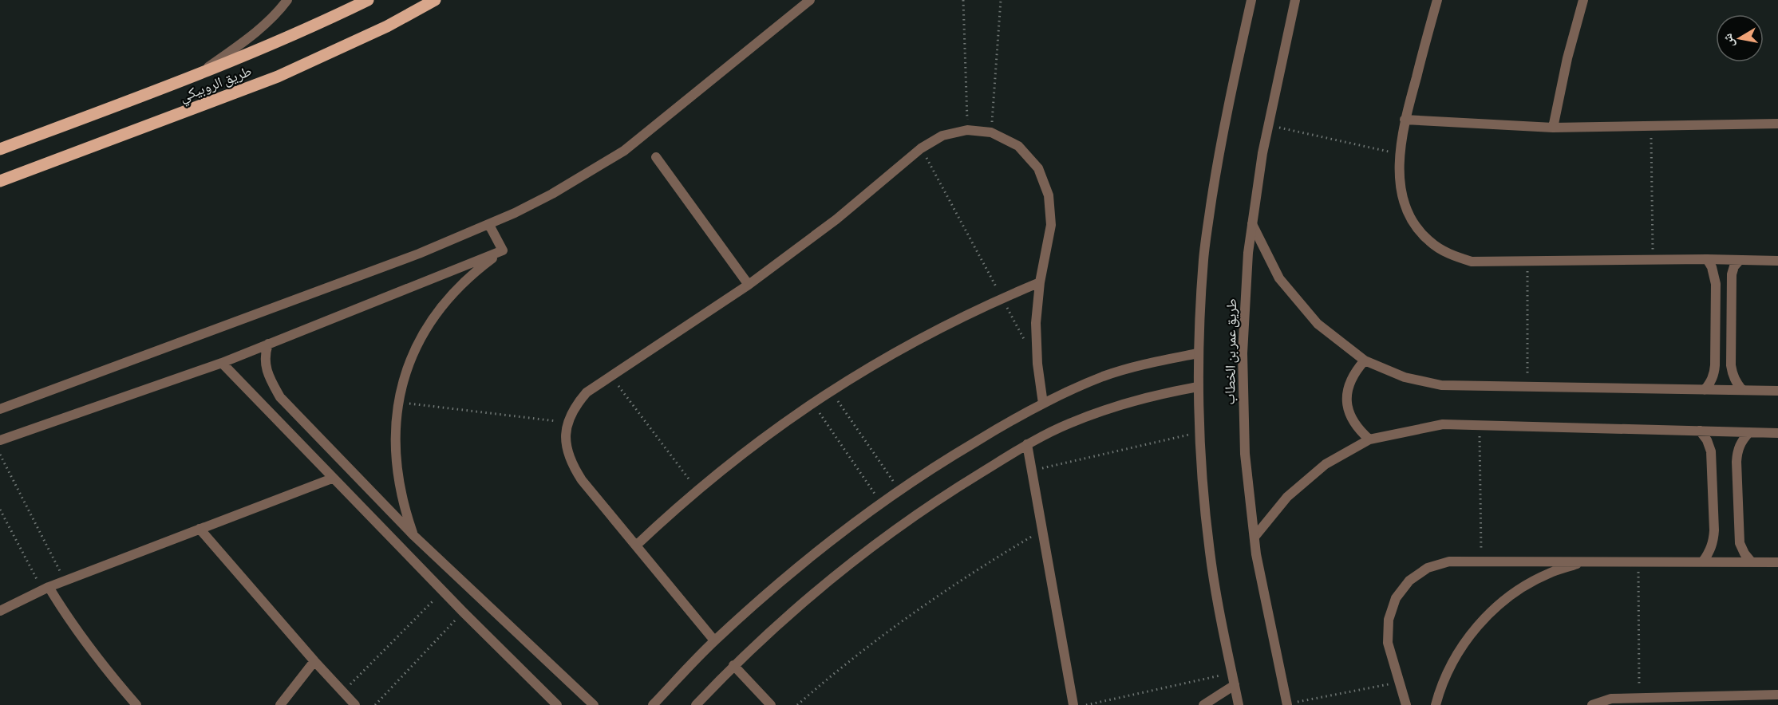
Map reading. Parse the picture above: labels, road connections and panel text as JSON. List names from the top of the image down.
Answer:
{
  "streets": {
    "main road": ["طريق الروبيكي"],
    "street": ["طريق عمر بن الخطاب"]
  },
  "north": "left"
}
